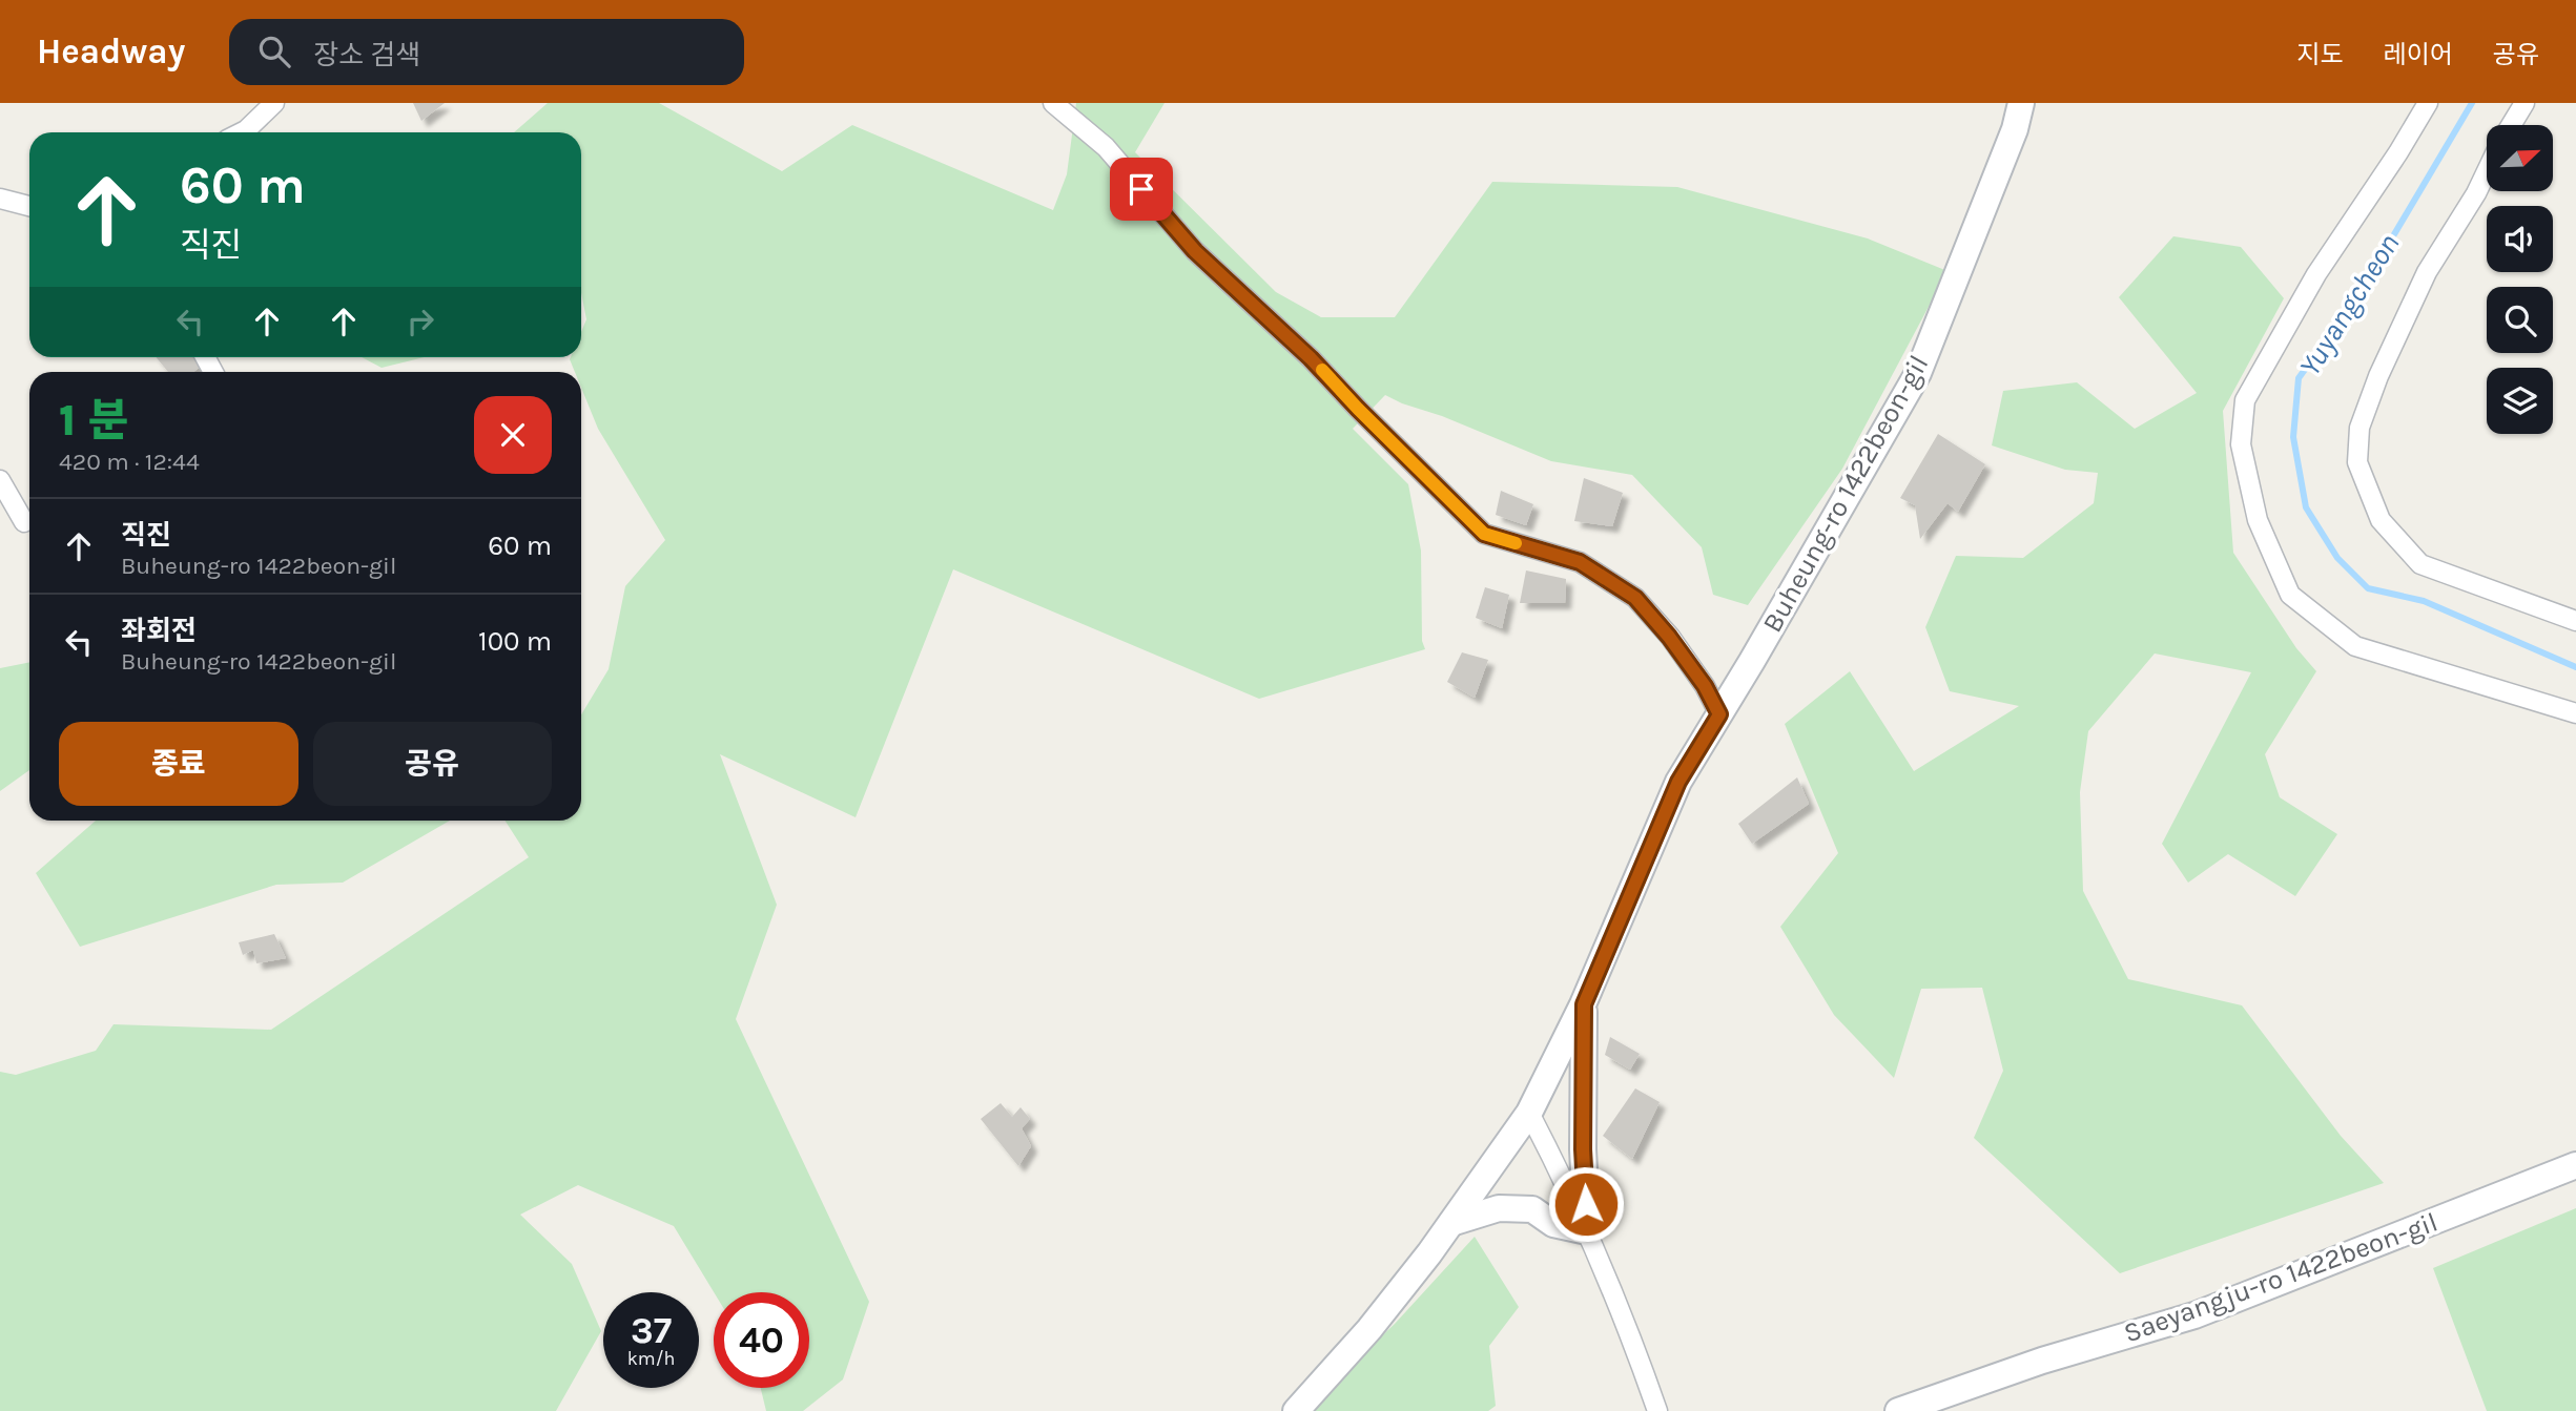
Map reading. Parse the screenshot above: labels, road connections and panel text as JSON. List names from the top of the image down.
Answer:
{
  "streets": {
    "street": ["Buheung-ro 1422beon-gil", "Saeyangju-ro 1422beon-gil"]
  },
  "water": ["Yuyangcheon"],
  "north": "top right",
  "page": {
    "header": "Headway",
    "search": "장소 검색",
    "nav": ["지도", "레이어", "공유"],
    "turn": ["60 m", "직진"],
    "heading": ["1 분", "420 m · 12:44"],
    "list": [
      {
        "name": "직진",
        "note": "Buheung-ro 1422beon-gil",
        "value": "60 m"
      },
      {
        "name": "좌회전",
        "note": "Buheung-ro 1422beon-gil",
        "value": "100 m"
      }
    ],
    "buttons": ["종료", "공유"],
    "speed": "37 km/h",
    "limit": "40"
  }
}
